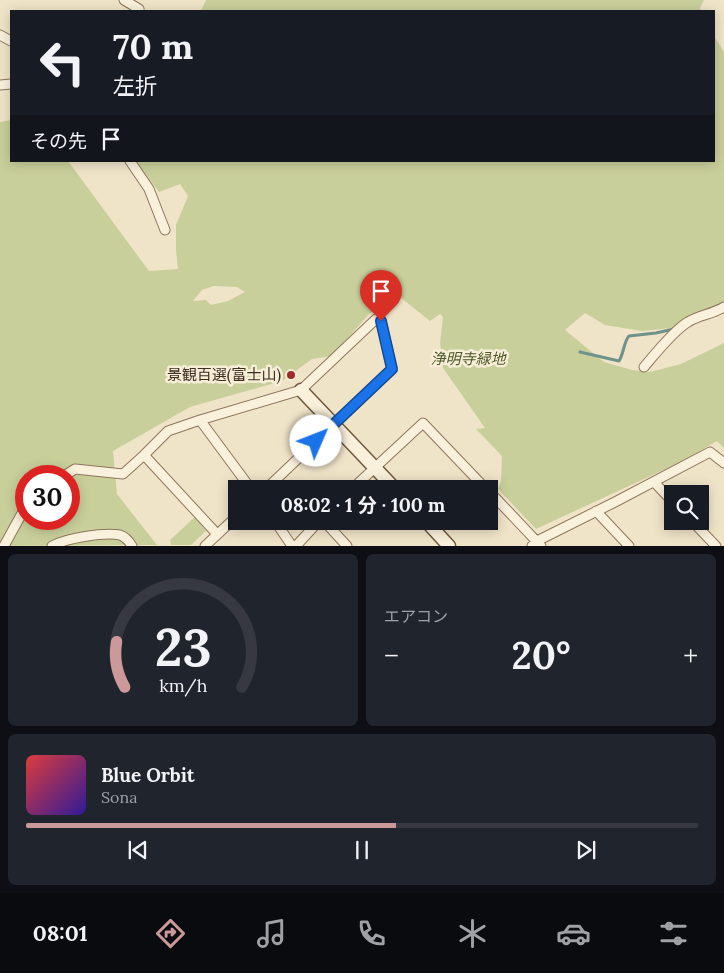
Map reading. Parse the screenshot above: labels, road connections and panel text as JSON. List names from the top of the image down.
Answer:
{
  "parks": ["浄明寺緑地"],
  "places": ["景観百選(富士山)"],
  "page": {
    "turn": ["70 m", "左折"],
    "then": "その先",
    "limit": "30",
    "trip": "08:02 · 1 分 · 100 m",
    "tile": "エアコン",
    "heat": ["−", "20°", "+"],
    "song": ["Blue Orbit", "Sona"],
    "tabs": "08:01",
    "gauge": ["23", "km/h"]
  }
}
